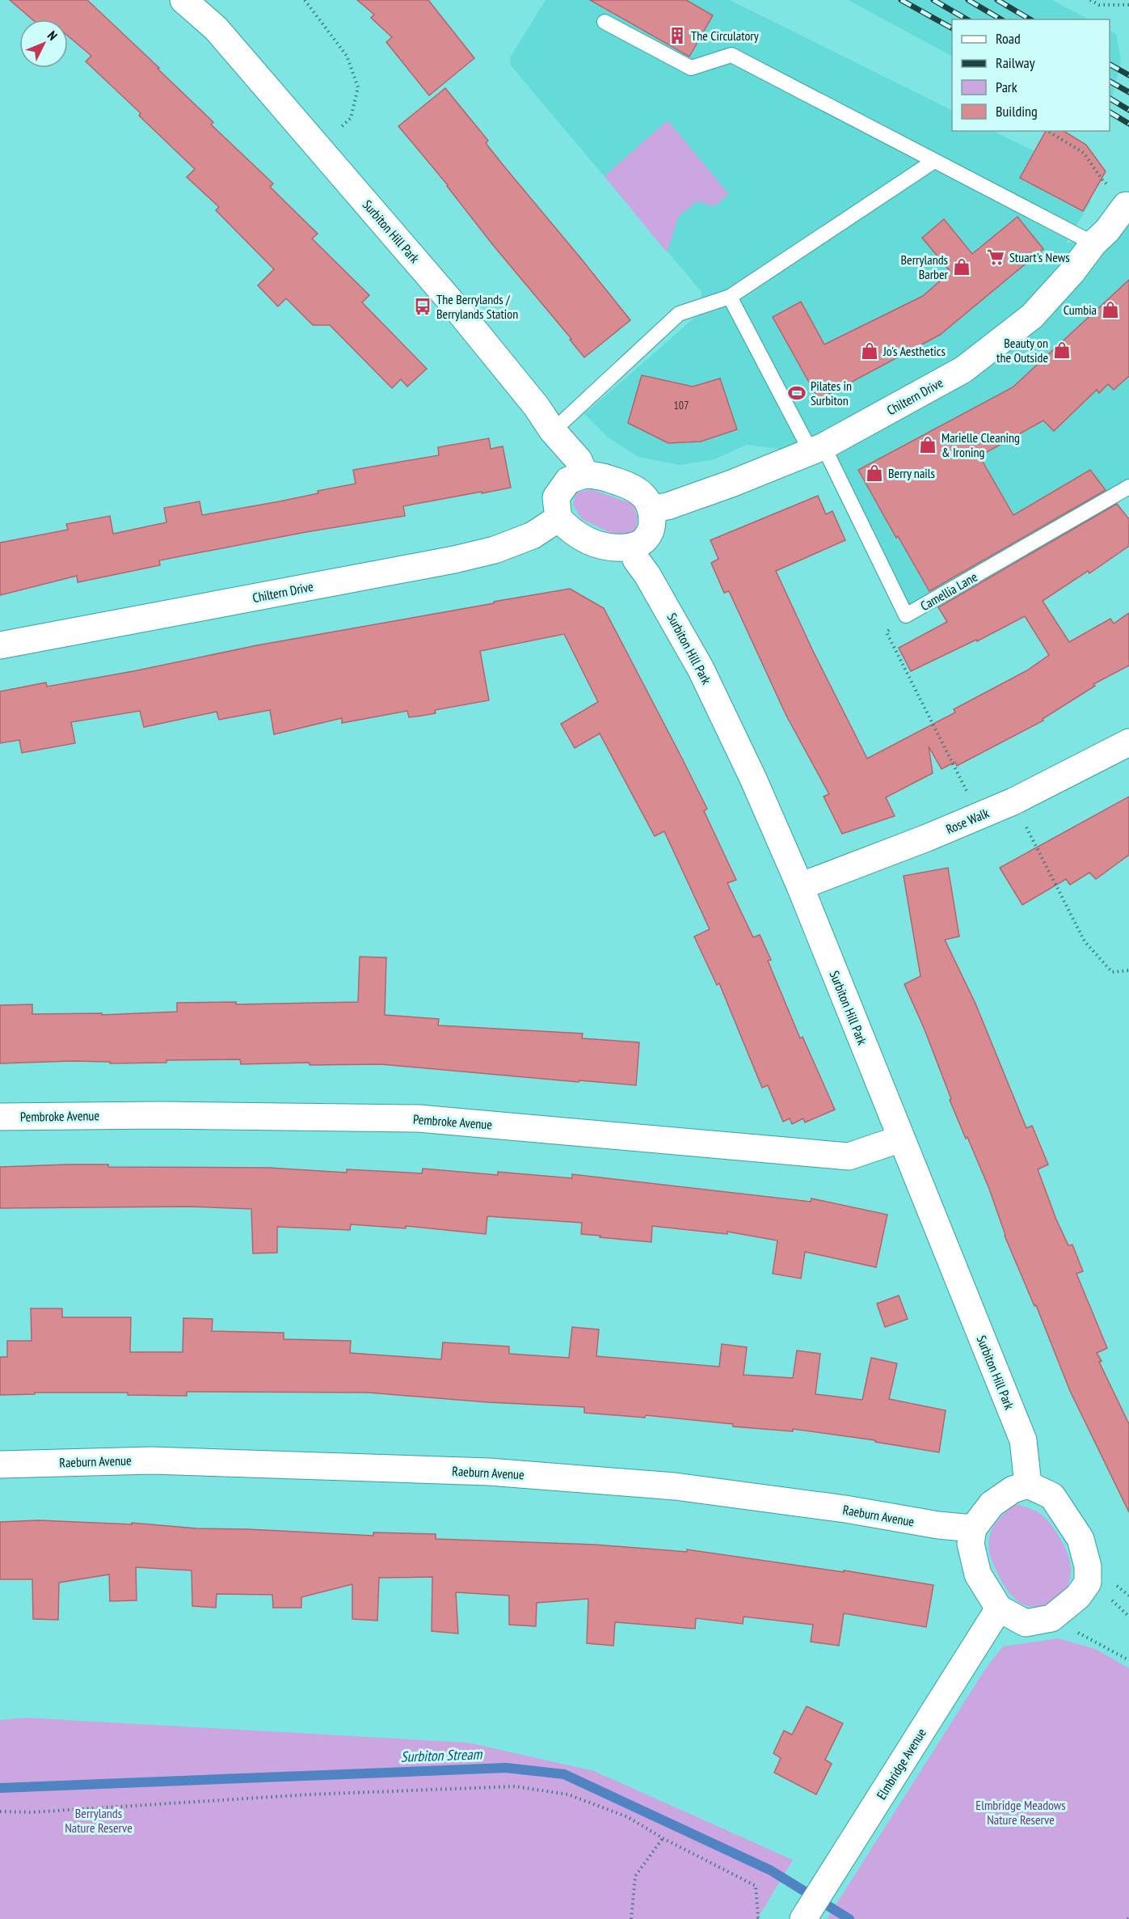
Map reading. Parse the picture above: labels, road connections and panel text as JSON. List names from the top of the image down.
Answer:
{
  "streets": {
    "street": [
      "Surbiton Hill Park",
      "Chiltern Drive",
      "Rose Walk",
      "Pembroke Avenue",
      "Raeburn Avenue",
      "Elmbridge Avenue"
    ],
    "lane": ["Camellia Lane"]
  },
  "crossings": [
    ["Surbiton Hill Park", "Chiltern Drive"],
    ["Surbiton Hill Park", "Rose Walk"],
    ["Surbiton Hill Park", "Pembroke Avenue"],
    ["Surbiton Hill Park", "Raeburn Avenue"],
    ["Surbiton Hill Park", "Elmbridge Avenue"],
    ["Chiltern Drive", "Camellia Lane"],
    ["Raeburn Avenue", "Elmbridge Avenue"]
  ],
  "water": ["Surbiton Stream"],
  "parks": ["Elmbridge Meadows Nature Reserve", "Berrylands Nature Reserve"],
  "places": {
    "building": ["The Circulatory"],
    "supermarket": ["Stuart's News"],
    "shop": [
      "Berrylands Barber",
      "Cumbia",
      "Beauty on the Outside",
      "Jo's Aesthetics",
      "Marielle Cleaning & Ironing",
      "Berry nails"
    ],
    "bus stop": ["The Berrylands / Berrylands Station"],
    "sports": ["Pilates in Surbiton"]
  },
  "house_numbers": ["107"],
  "legend": [
    "Road",
    "Railway",
    "Park",
    "Building"
  ],
  "north": "top right"
}
